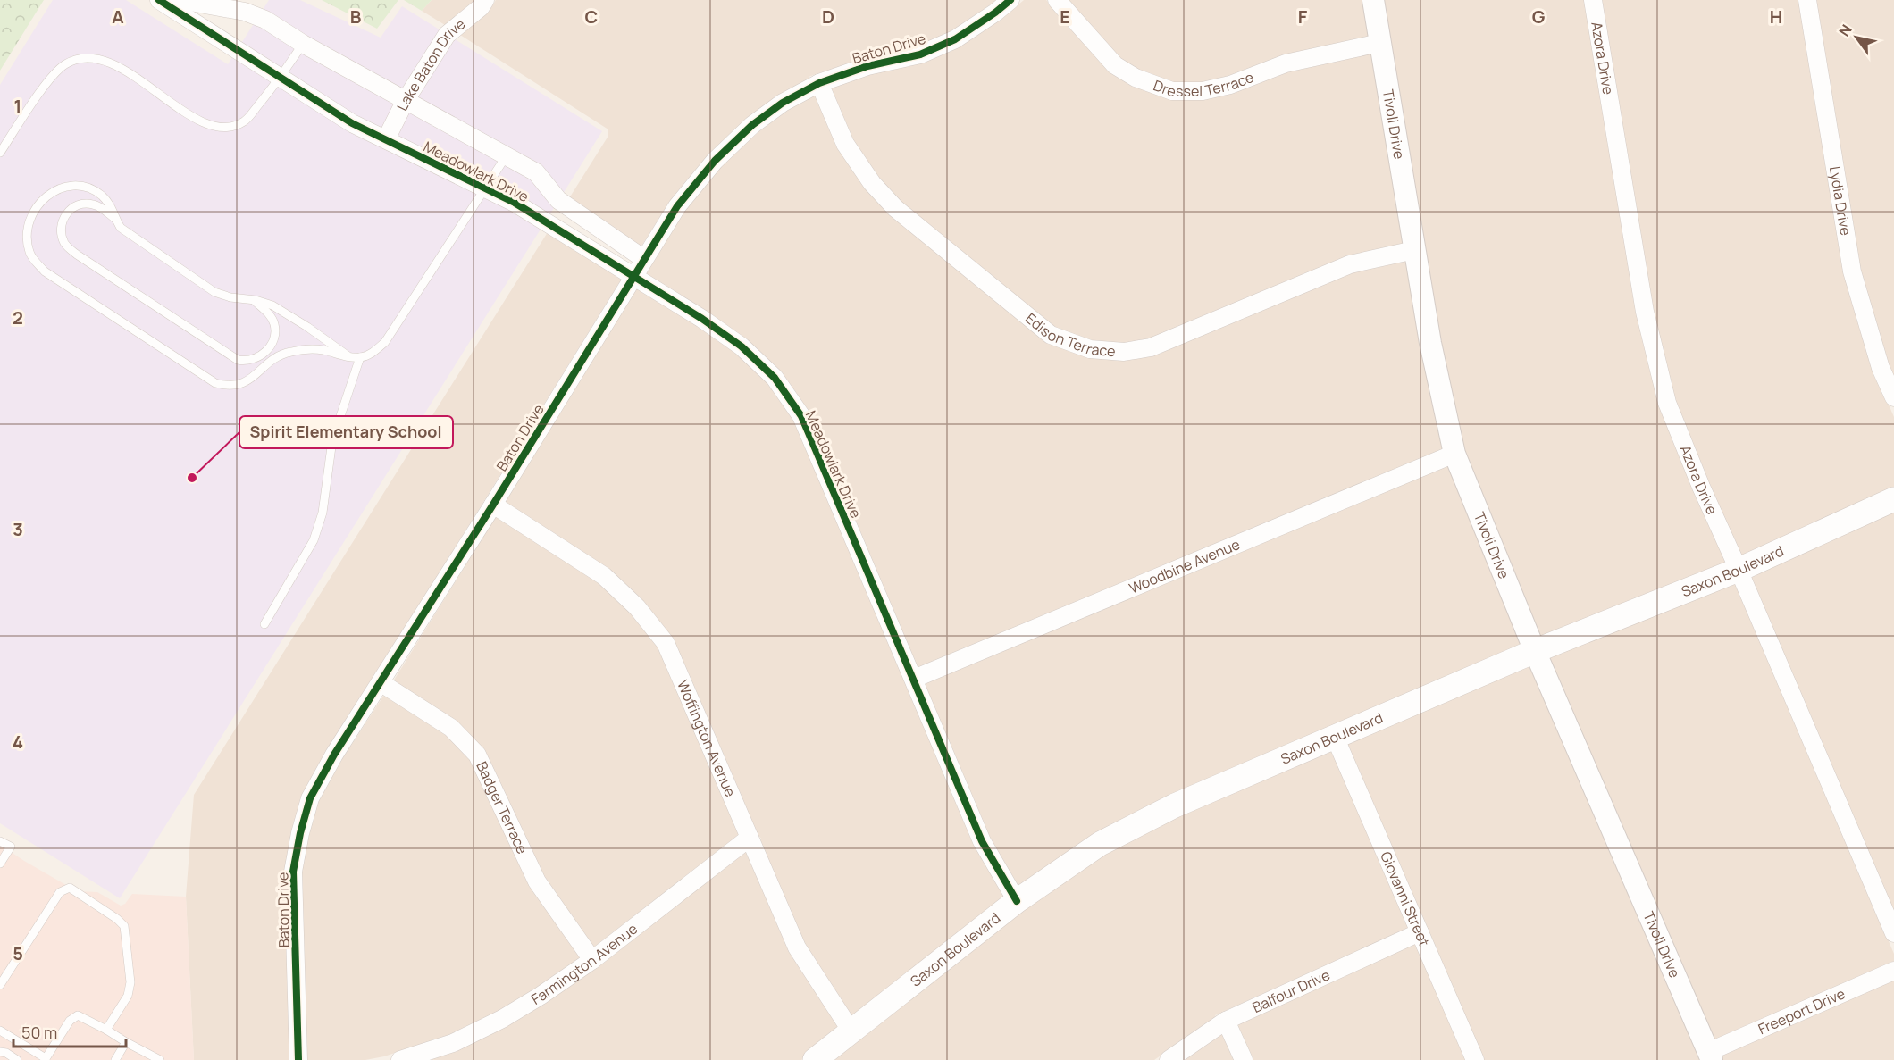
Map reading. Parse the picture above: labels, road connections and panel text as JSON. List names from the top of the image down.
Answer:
{
  "streets": {
    "main road": ["Saxon Boulevard"],
    "street": [
      "Baton Drive",
      "Azora Drive",
      "Lake Baton Drive",
      "Dressel Terrace",
      "Tivoli Drive",
      "Meadowlark Drive",
      "Lydia Drive",
      "Edison Terrace",
      "Woodbine Avenue",
      "Woffington Avenue",
      "Badger Terrace",
      "Giovanni Street",
      "Farmington Avenue",
      "Balfour Drive",
      "Freeport Drive"
    ]
  },
  "crossings": [
    ["Baton Drive", "Meadowlark Drive"],
    ["Baton Drive", "Edison Terrace"],
    ["Baton Drive", "Woffington Avenue"],
    ["Baton Drive", "Badger Terrace"],
    ["Azora Drive", "Saxon Boulevard"],
    ["Lake Baton Drive", "Meadowlark Drive"],
    ["Dressel Terrace", "Tivoli Drive"],
    ["Tivoli Drive", "Edison Terrace"],
    ["Tivoli Drive", "Woodbine Avenue"],
    ["Tivoli Drive", "Saxon Boulevard"],
    ["Tivoli Drive", "Freeport Drive"],
    ["Meadowlark Drive", "Woodbine Avenue"],
    ["Meadowlark Drive", "Saxon Boulevard"],
    ["Saxon Boulevard", "Woffington Avenue"],
    ["Saxon Boulevard", "Giovanni Street"],
    ["Woffington Avenue", "Farmington Avenue"],
    ["Badger Terrace", "Farmington Avenue"],
    ["Giovanni Street", "Balfour Drive"]
  ],
  "places": ["Spirit Elementary School"],
  "scale_bar": "50 m",
  "north": "top left",
  "grid": {
    "columns": [
      "A",
      "B",
      "C",
      "D",
      "E",
      "F",
      "G",
      "H"
    ],
    "rows": [
      "1",
      "2",
      "3",
      "4",
      "5"
    ]
  }
}
